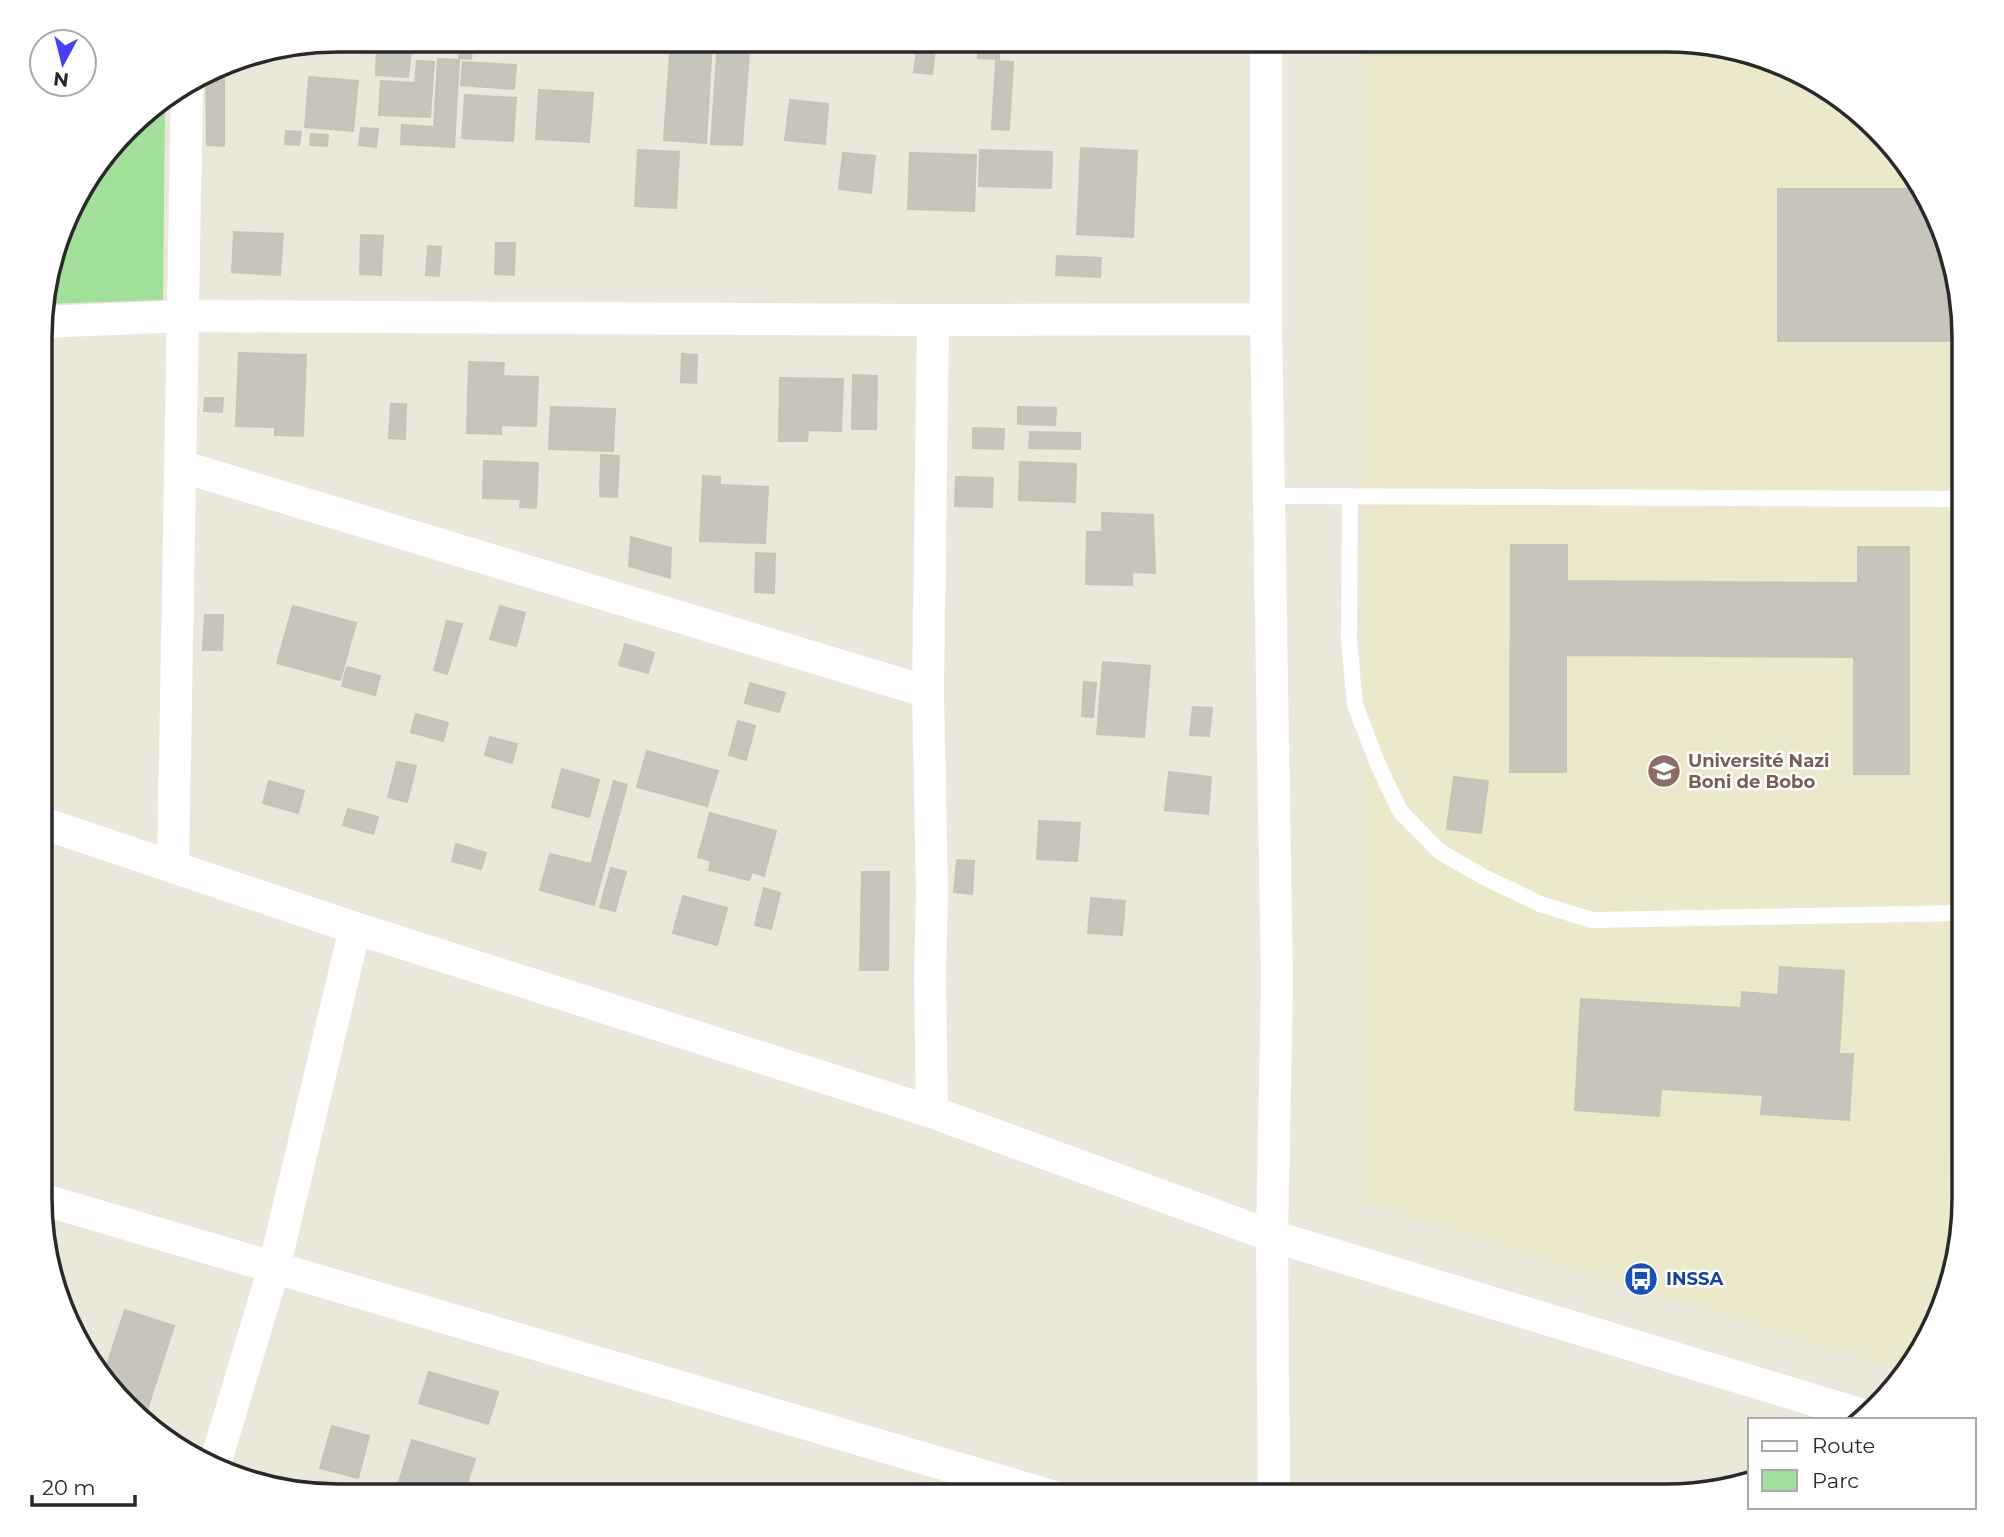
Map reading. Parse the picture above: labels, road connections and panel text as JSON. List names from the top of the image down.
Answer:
{
  "places": {
    "school or university": ["Université Nazi Boni de Bobo"],
    "bus stop": ["INSSA"]
  },
  "legend": ["Route", "Parc"],
  "scale_bar": "20 m",
  "north": "bottom"
}
